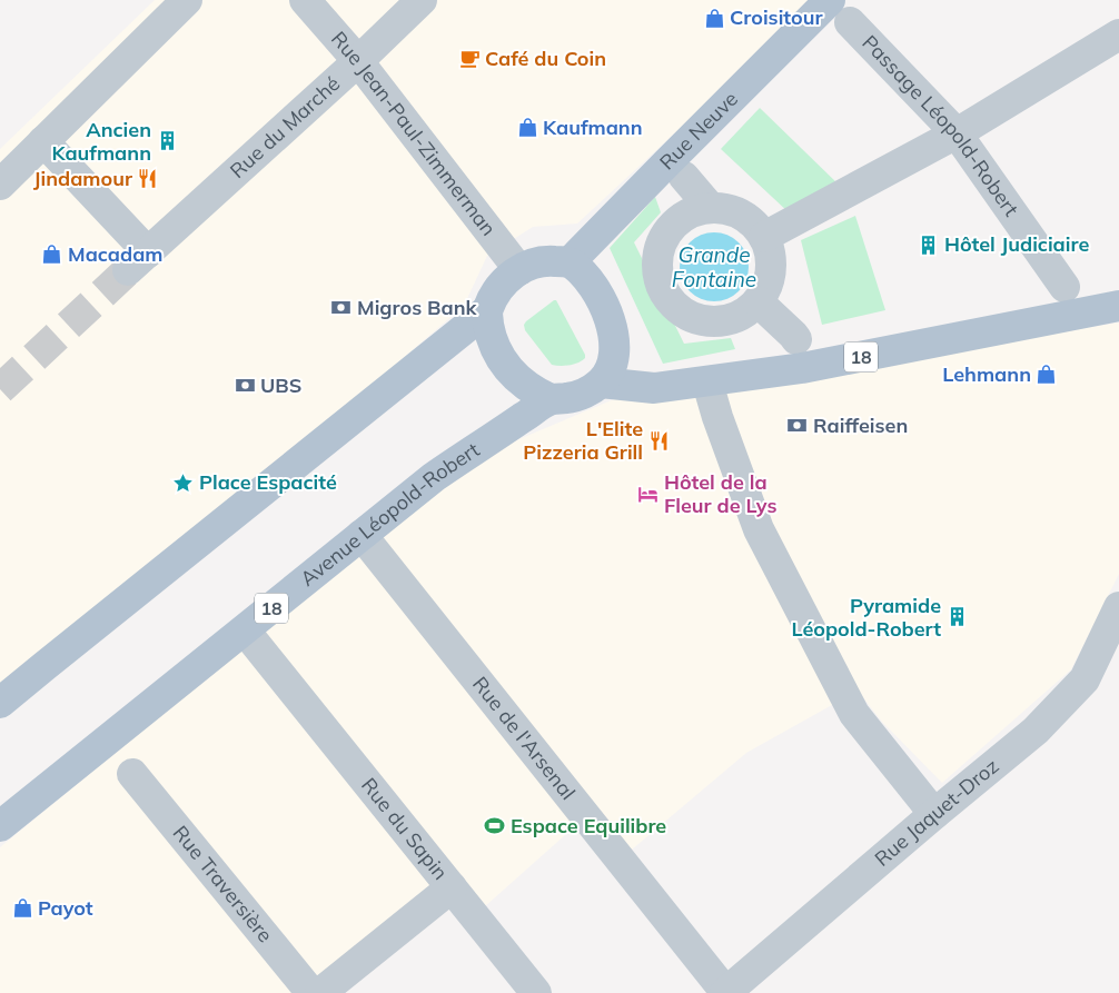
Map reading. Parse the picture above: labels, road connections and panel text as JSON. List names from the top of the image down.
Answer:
{
  "streets": {
    "main road": ["Rue Neuve", "18", "Avenue Léopold-Robert"],
    "street": [
      "Rue du Marché",
      "Passage Léopold-Robert",
      "Rue Jean-Paul-Zimmerman",
      "Rue de l'Arsenal",
      "Rue Jaquet-Droz",
      "Rue du Sapin",
      "Rue Traversière"
    ]
  },
  "crossings": [
    ["Rue du Marché", "Rue Jean-Paul-Zimmerman"],
    ["Rue Neuve", "Rue Jean-Paul-Zimmerman"],
    ["Rue Neuve", "18"],
    ["Rue Neuve", "Avenue Léopold-Robert"],
    ["Rue Jean-Paul-Zimmerman", "18"],
    ["Rue Jean-Paul-Zimmerman", "Avenue Léopold-Robert"],
    ["18", "Avenue Léopold-Robert"],
    ["Avenue Léopold-Robert", "Rue de l'Arsenal"],
    ["Avenue Léopold-Robert", "Rue du Sapin"],
    ["Rue de l'Arsenal", "Rue Jaquet-Droz"]
  ],
  "water": ["Grande Fontaine"],
  "places": {
    "shop": [
      "Croisitour",
      "Kaufmann",
      "Macadam",
      "Lehmann",
      "Payot"
    ],
    "cafe": ["Café du Coin"],
    "building": ["Ancien Kaufmann", "Hôtel Judiciaire", "Pyramide Léopold-Robert"],
    "restaurant": ["Jindamour", "L'Elite Pizzeria Grill"],
    "bank": ["Migros Bank", "UBS", "Raiffeisen"],
    "place": ["Place Espacité"],
    "hotel": ["Hôtel de la Fleur de Lys"],
    "sports": ["Espace Equilibre"]
  }
}
